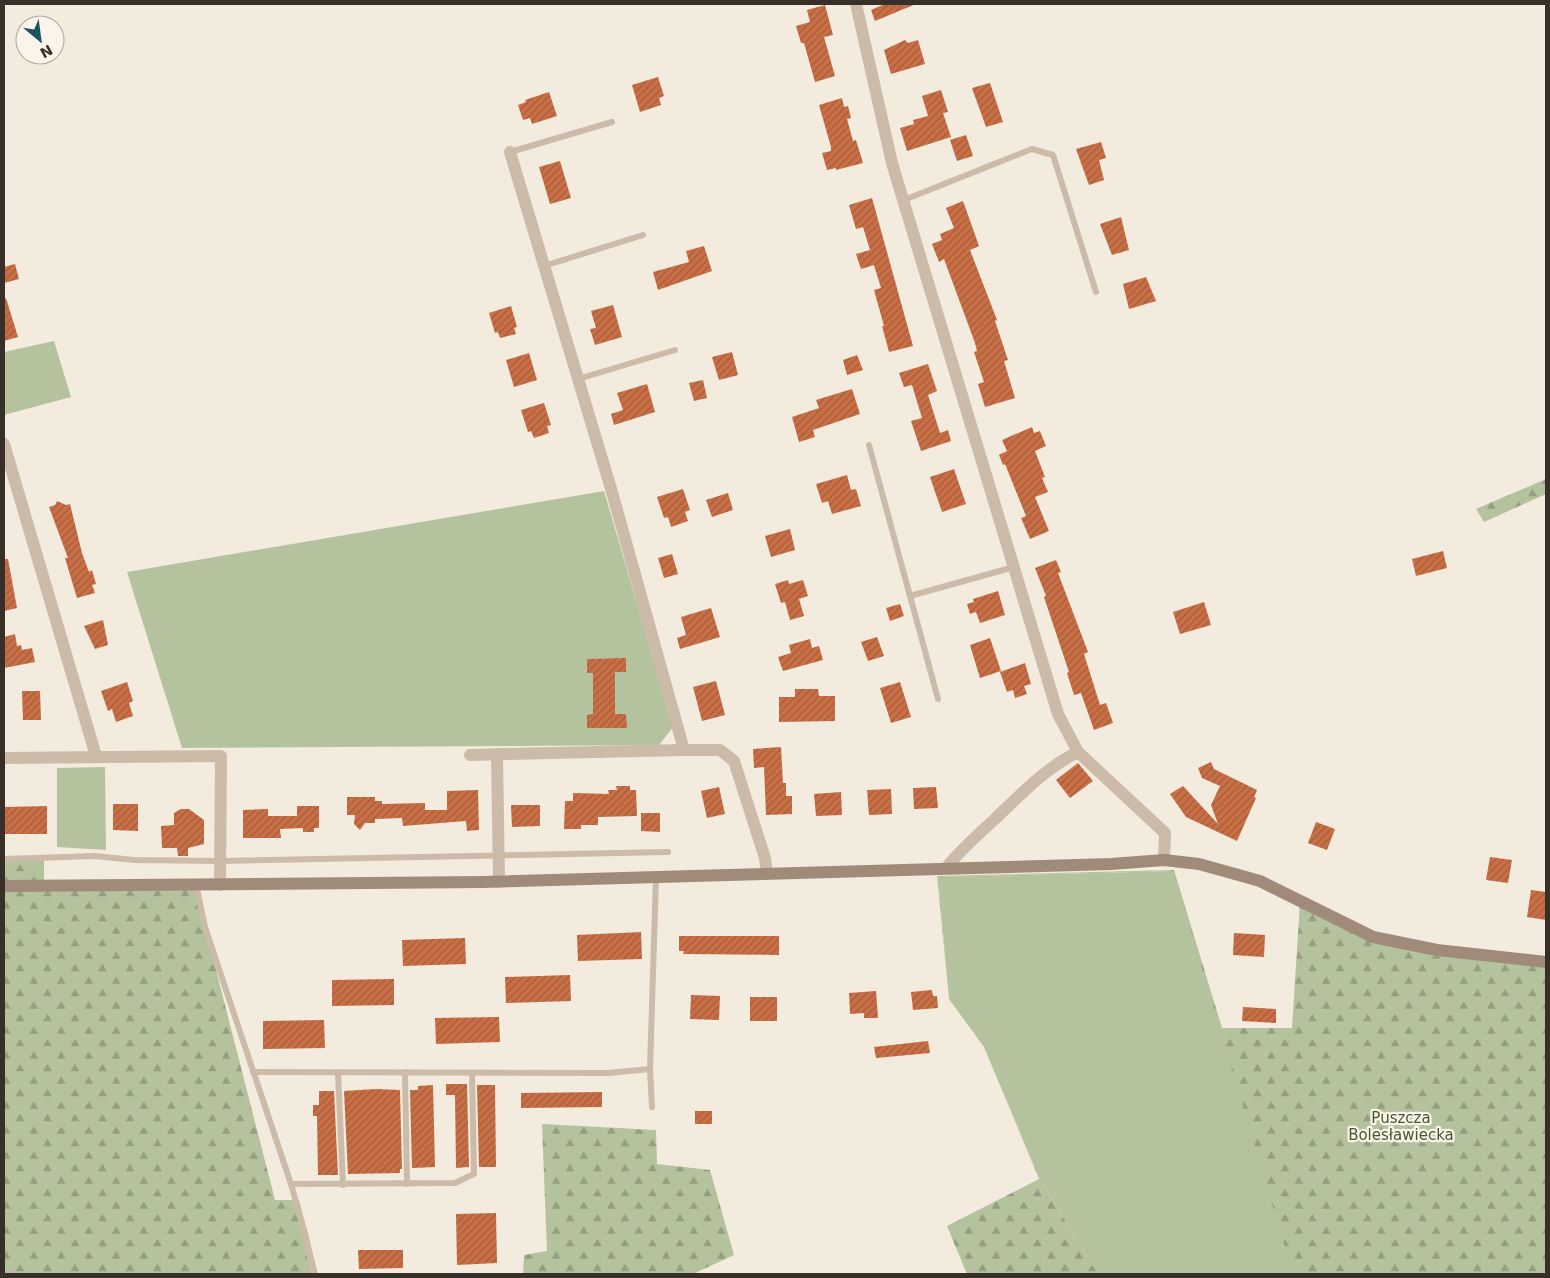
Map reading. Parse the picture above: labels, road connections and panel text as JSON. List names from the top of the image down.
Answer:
{
  "parks": ["Puszcza Bolesławiecka"],
  "north": "bottom right"
}
